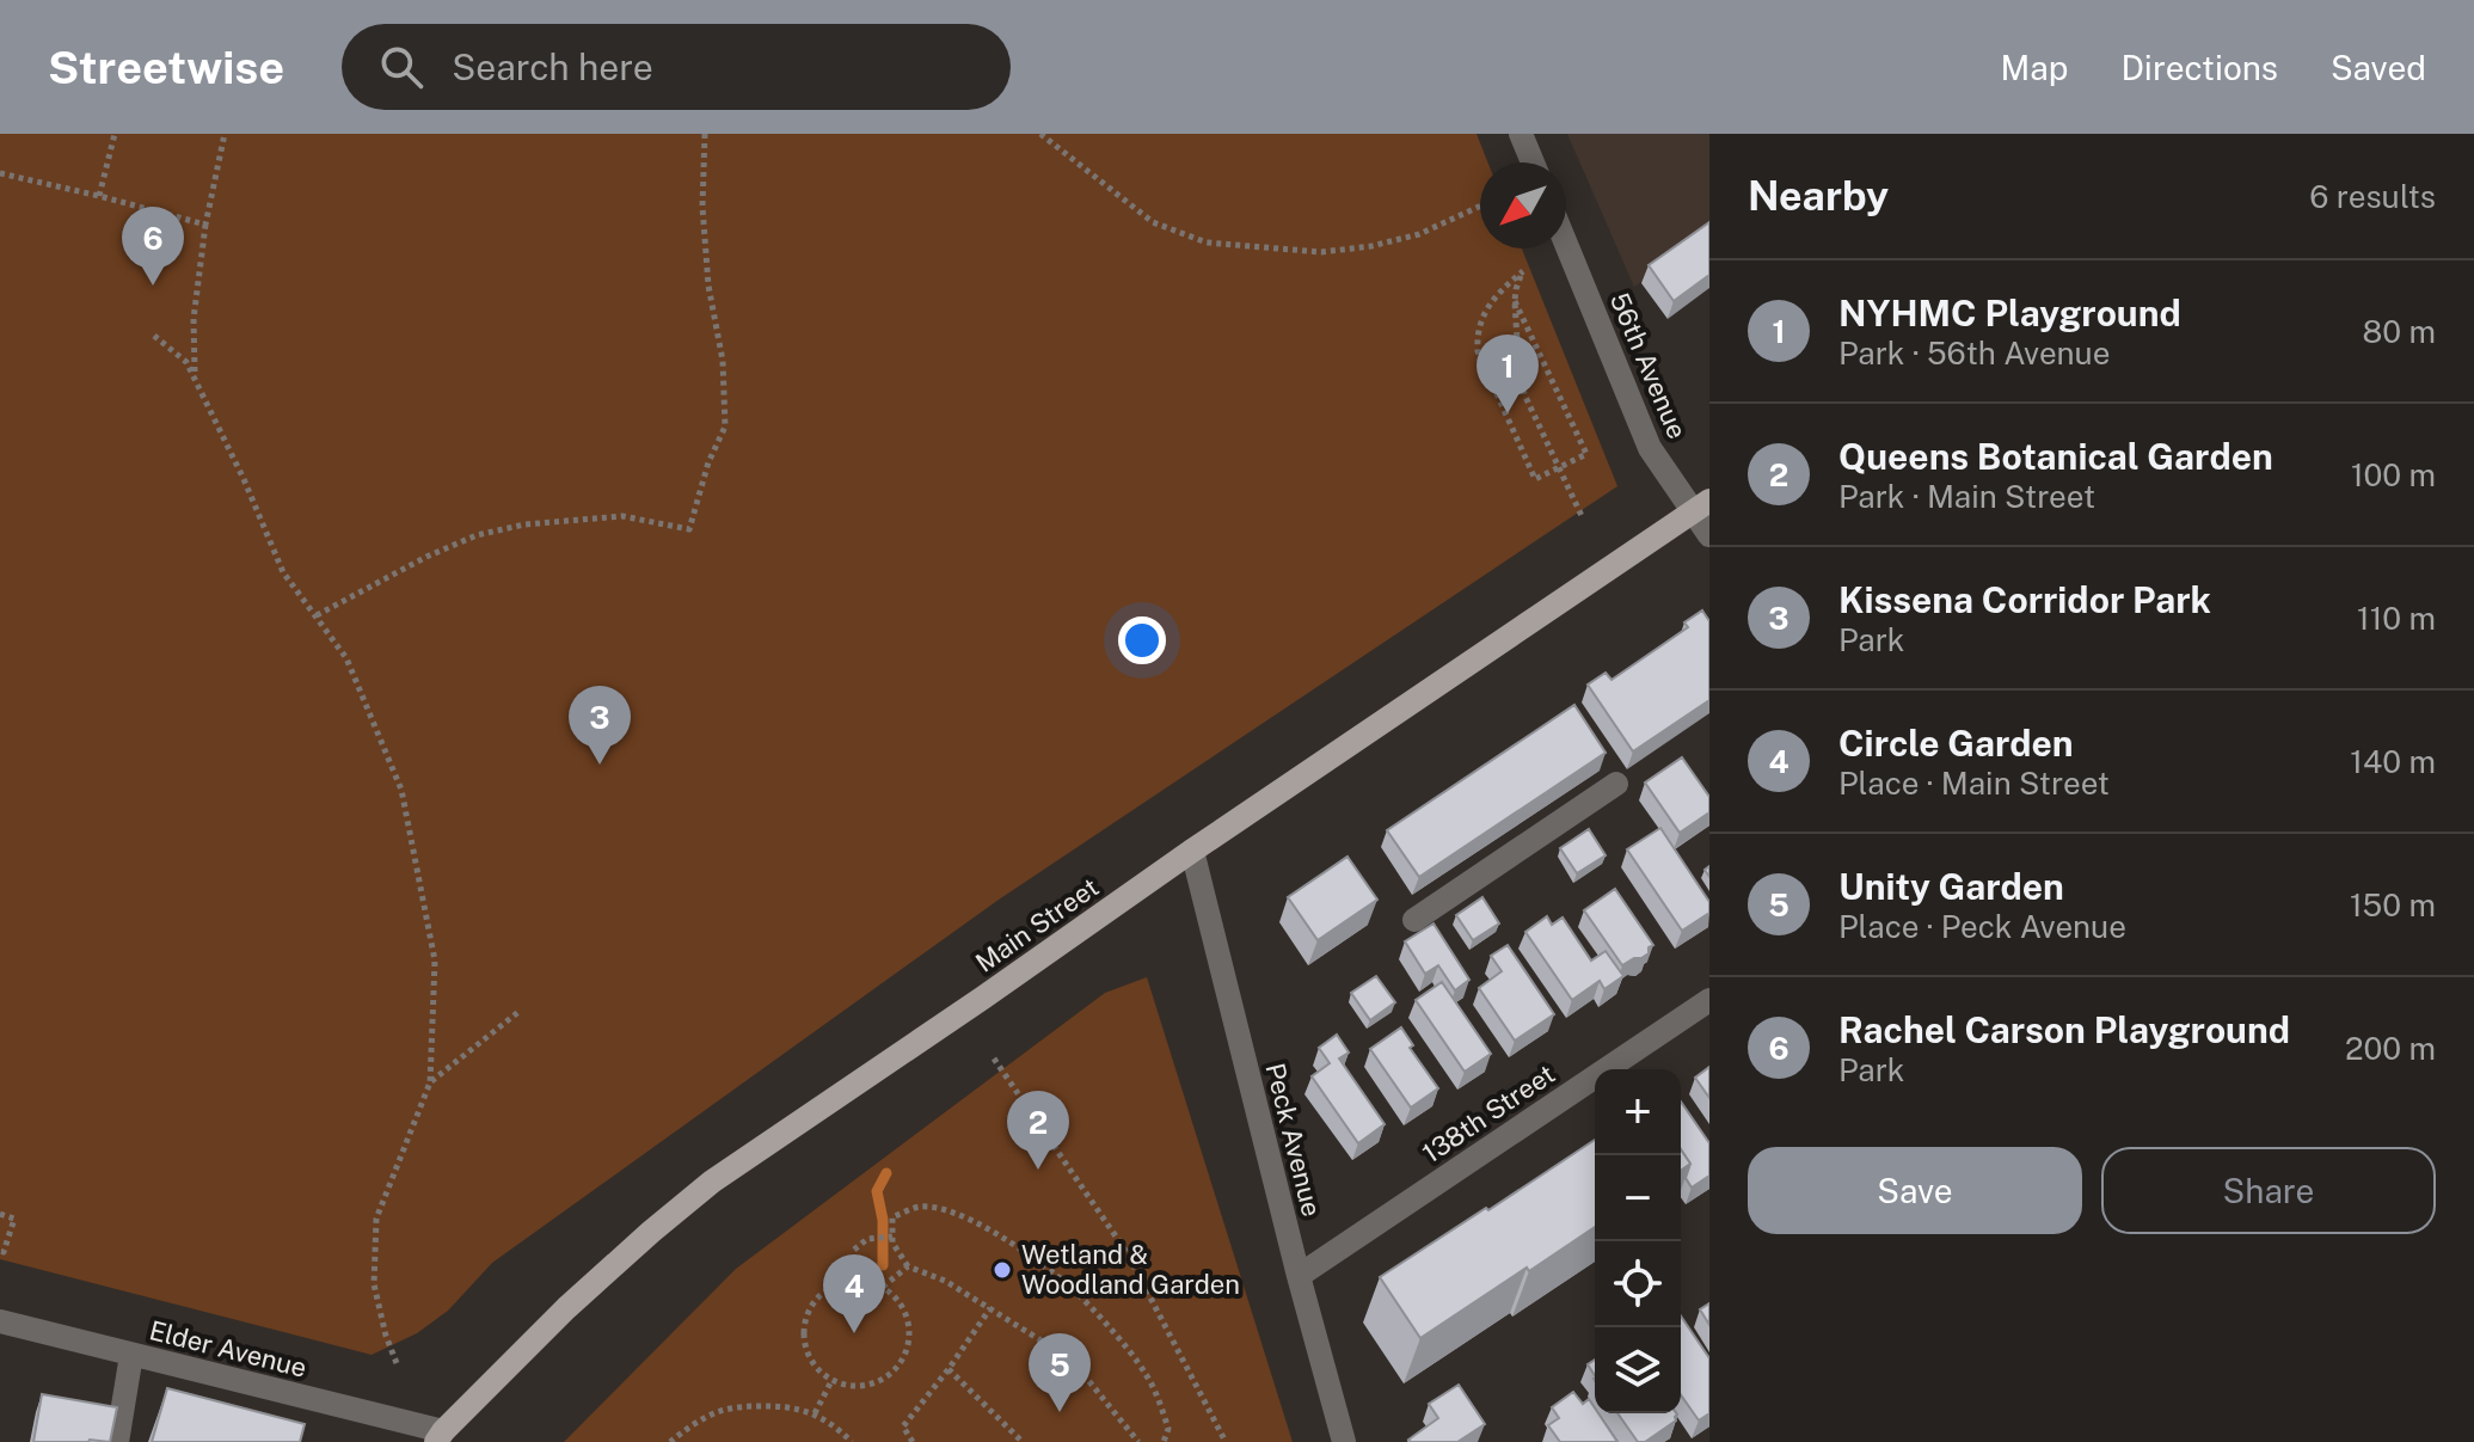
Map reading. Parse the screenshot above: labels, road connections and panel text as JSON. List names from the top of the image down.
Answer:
{
  "streets": {
    "main road": ["Main Street"],
    "street": [
      "56th Avenue",
      "138th Street",
      "Peck Avenue",
      "Elder Avenue"
    ]
  },
  "crossings": [
    ["56th Avenue", "Main Street"],
    ["Main Street", "Peck Avenue"],
    ["Main Street", "Elder Avenue"],
    ["138th Street", "Peck Avenue"]
  ],
  "places": ["Wetland & Woodland Garden"],
  "north": "bottom left",
  "page": {
    "header": "Streetwise",
    "search": "Search here",
    "nav": ["Map", "Directions", "Saved"],
    "heading": ["Nearby", "6 results"],
    "pins": [
      "6",
      "1",
      "3",
      "2",
      "4",
      "5"
    ],
    "list": [
      {
        "mark": "1",
        "name": "NYHMC Playground",
        "note": "Park · 56th Avenue",
        "value": "80 m"
      },
      {
        "mark": "2",
        "name": "Queens Botanical Garden",
        "note": "Park · Main Street",
        "value": "100 m"
      },
      {
        "mark": "3",
        "name": "Kissena Corridor Park",
        "note": "Park",
        "value": "110 m"
      },
      {
        "mark": "4",
        "name": "Circle Garden",
        "note": "Place · Main Street",
        "value": "140 m"
      },
      {
        "mark": "5",
        "name": "Unity Garden",
        "note": "Place · Peck Avenue",
        "value": "150 m"
      },
      {
        "mark": "6",
        "name": "Rachel Carson Playground",
        "note": "Park",
        "value": "200 m"
      }
    ],
    "map_buttons": ["+", "−"],
    "buttons": ["Save", "Share"]
  }
}
